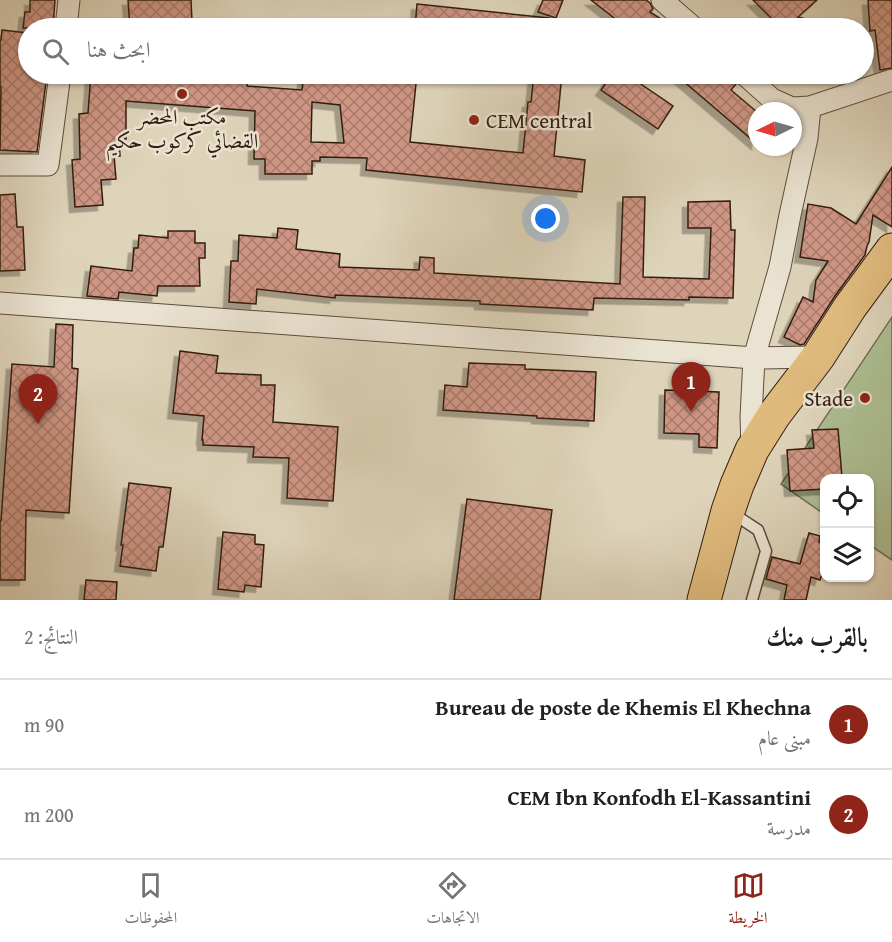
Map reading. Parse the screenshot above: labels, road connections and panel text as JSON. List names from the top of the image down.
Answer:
{
  "places": ["مكتب المحضر القضائي كركوب حكيم", "CEM central", "Stade"],
  "north": "left",
  "page": {
    "search": "ابحث هنا",
    "pins": ["1", "2"],
    "heading": ["بالقرب منك", "النتائج: 2"],
    "list": [
      {
        "mark": "1",
        "name": "Bureau de poste de Khemis El Khechna",
        "note": "مبنى عام",
        "value": "90 m"
      },
      {
        "mark": "2",
        "name": "CEM Ibn Konfodh El-Kassantini",
        "note": "مدرسة",
        "value": "200 m"
      }
    ],
    "nav": ["الخريطة", "الاتجاهات", "المحفوظات"]
  }
}
